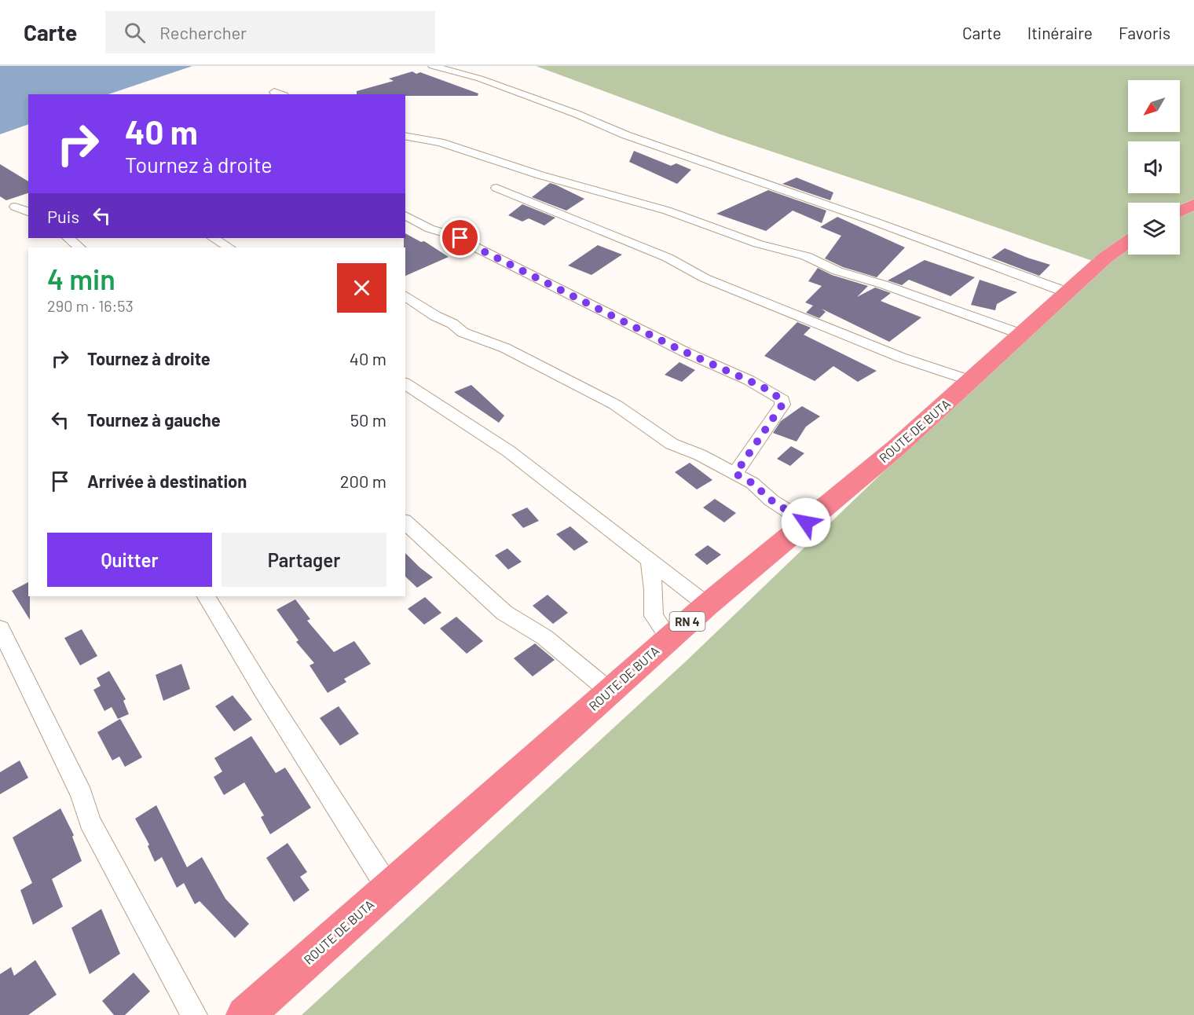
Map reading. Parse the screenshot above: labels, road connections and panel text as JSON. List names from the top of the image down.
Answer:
{
  "streets": {
    "highway": ["ROUTE DE BUTA", "RN 4"]
  },
  "north": "bottom left",
  "page": {
    "header": "Carte",
    "search": "Rechercher",
    "nav": ["Carte", "Itinéraire", "Favoris"],
    "turn": ["40 m", "Tournez à droite"],
    "then": "Puis",
    "heading": ["4 min", "290 m · 16:53"],
    "list": [
      {
        "name": "Tournez à droite",
        "value": "40 m"
      },
      {
        "name": "Tournez à gauche",
        "value": "50 m"
      },
      {
        "name": "Arrivée à destination",
        "value": "200 m"
      }
    ],
    "buttons": ["Quitter", "Partager"]
  }
}
